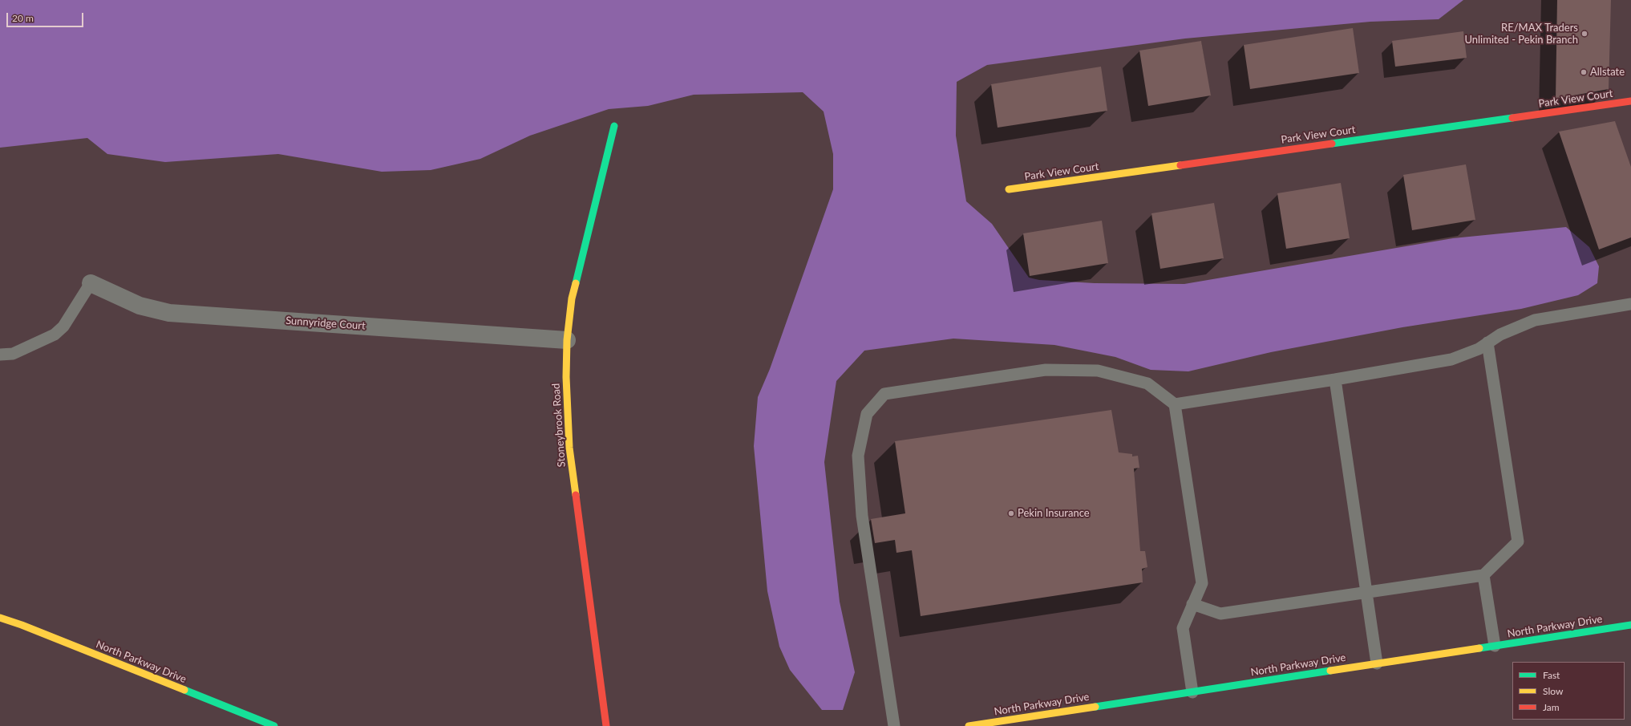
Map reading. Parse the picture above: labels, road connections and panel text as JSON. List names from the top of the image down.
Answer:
{
  "streets": {
    "street": [
      "Park View Court",
      "Sunnyridge Court",
      "Stoneybrook Road",
      "North Parkway Drive"
    ]
  },
  "crossings": [
    ["Sunnyridge Court", "Stoneybrook Road"]
  ],
  "places": ["RE/MAX Traders Unlimited - Pekin Branch", "Allstate", "Pekin Insurance"],
  "legend": ["Fast", "Slow", "Jam"],
  "scale_bar": "20 m"
}
